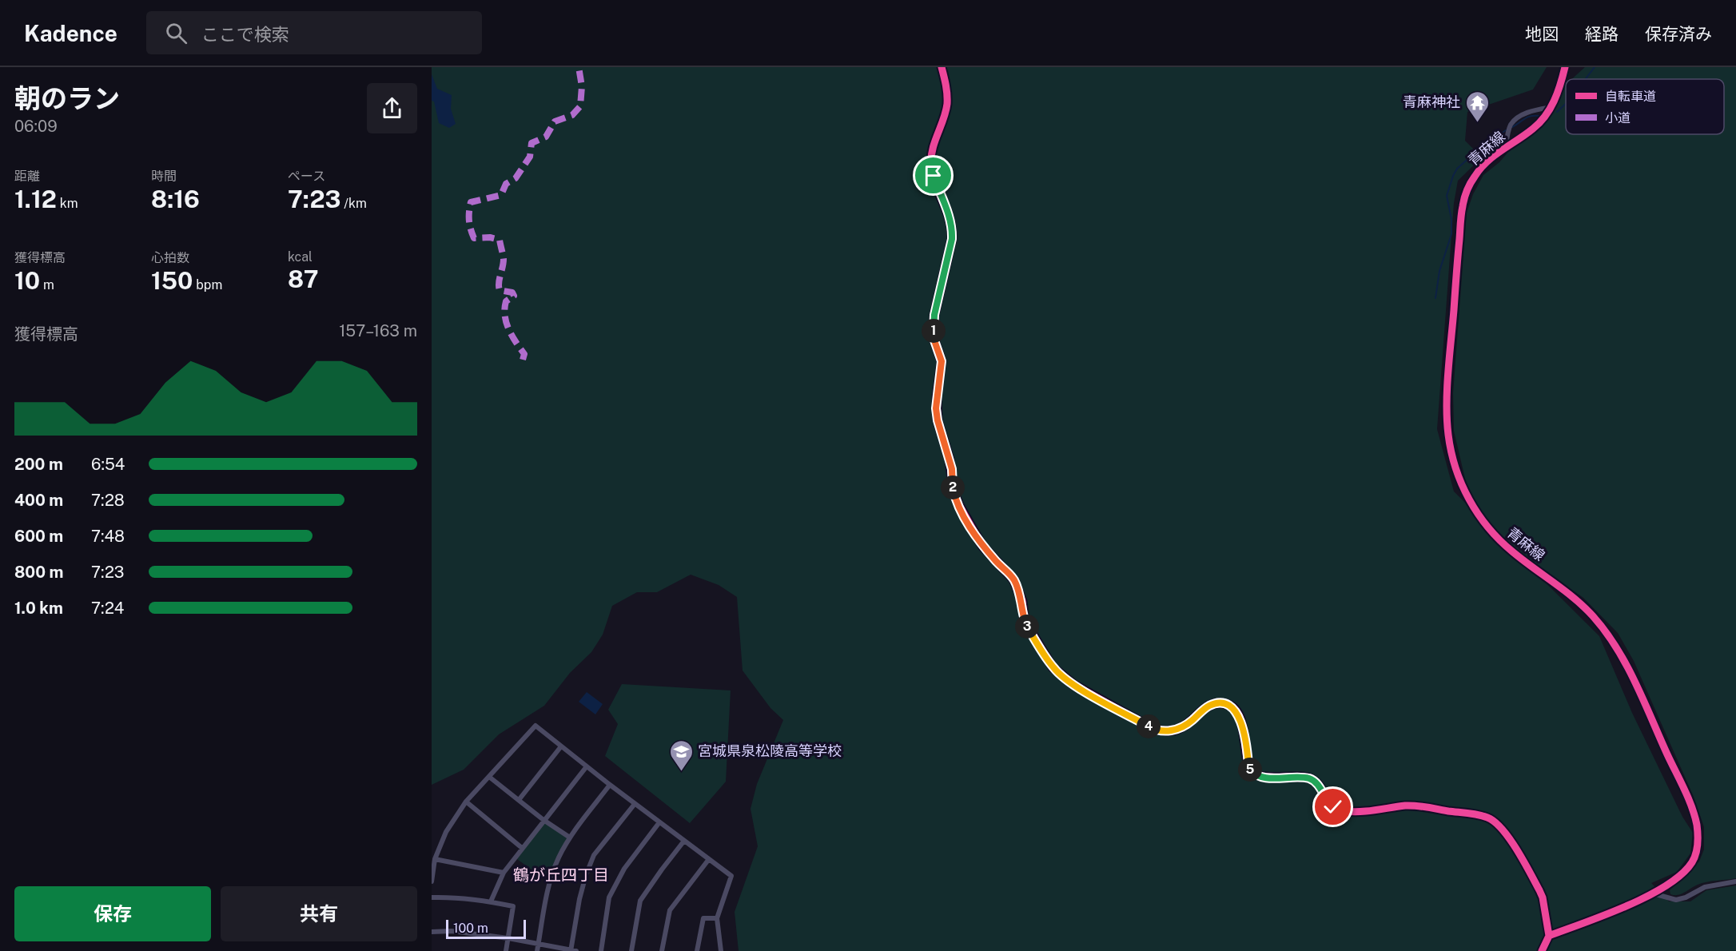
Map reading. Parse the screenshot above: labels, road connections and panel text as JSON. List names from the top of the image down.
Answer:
{
  "streets": {
    "street": ["青麻線"]
  },
  "districts": ["鶴が丘四丁目"],
  "places": {
    "temple": ["青麻神社"],
    "school or university": ["宮城県泉松陵高等学校"]
  },
  "legend": ["自転車道", "小道"],
  "scale_bar": "100 m",
  "page": {
    "header": "Kadence",
    "search": "ここで検索",
    "nav": ["地図", "経路", "保存済み"],
    "heading": ["朝のラン", "06:09"],
    "stats": [
      ["距離", "1.12 km"],
      ["時間", "8:16"],
      ["ペース", "7:23 /km"],
      ["獲得標高", "10 m"],
      ["心拍数", "150 bpm"],
      ["kcal", "87"]
    ],
    "chart": ["獲得標高", "157–163 m"],
    "pins": [
      "1",
      "2",
      "3",
      "4",
      "5"
    ],
    "list": [
      {
        "name": "200 m",
        "note": "6:54"
      },
      {
        "name": "400 m",
        "note": "7:28"
      },
      {
        "name": "600 m",
        "note": "7:48"
      },
      {
        "name": "800 m",
        "note": "7:23"
      },
      {
        "name": "1.0 km",
        "note": "7:24"
      }
    ],
    "buttons": ["保存", "共有"],
    "scale": "100 m"
  }
}
